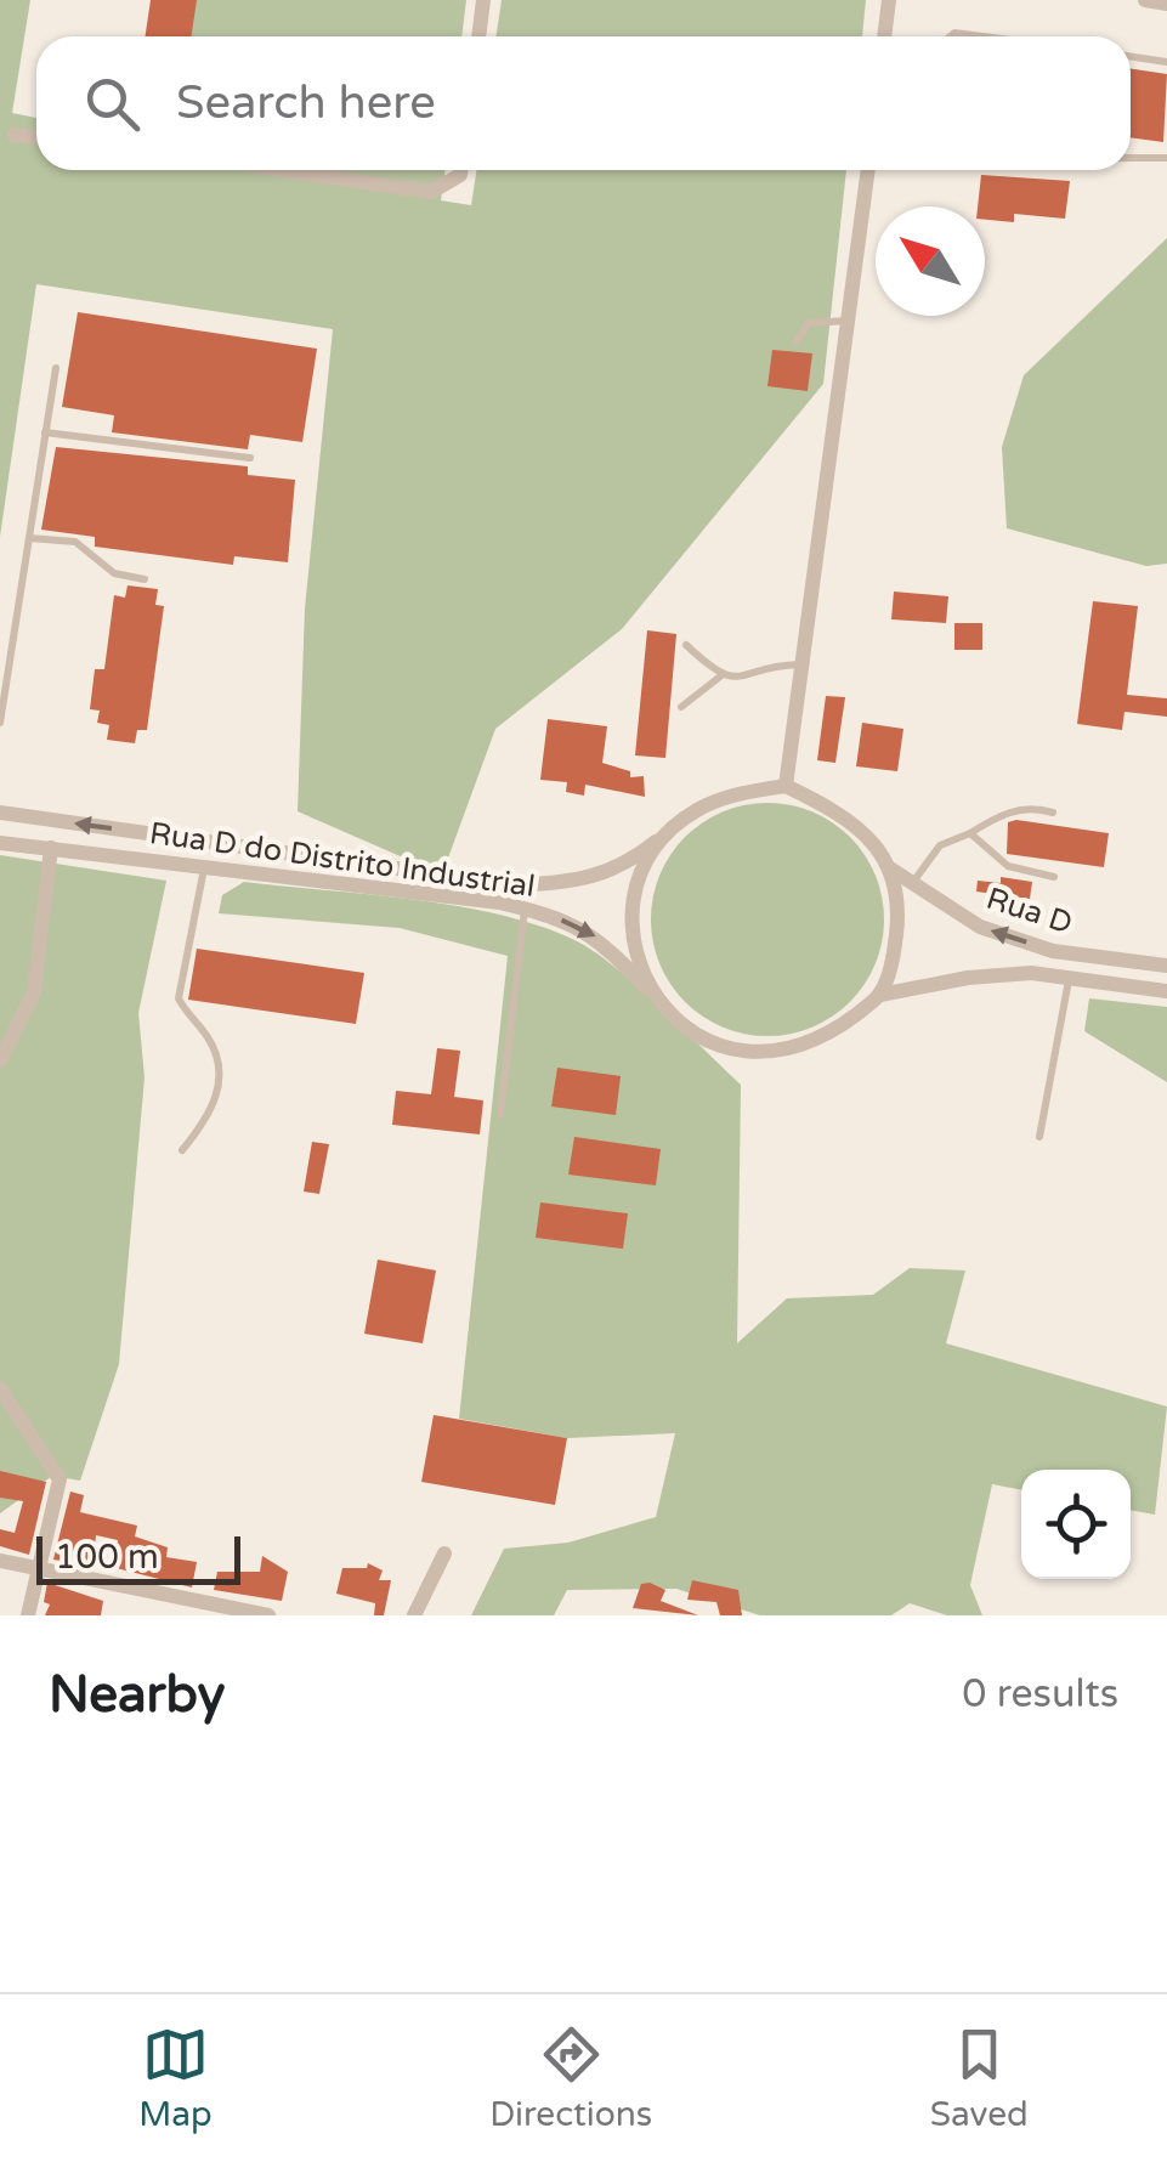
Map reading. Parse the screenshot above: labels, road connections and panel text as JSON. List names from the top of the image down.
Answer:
{
  "streets": {
    "street": ["Rua D do Distrito Industrial", "Rua D"]
  },
  "crossings": [
    ["Rua D do Distrito Industrial", "Rua D"]
  ],
  "scale_bar": "100 m",
  "north": "top left",
  "page": {
    "search": "Search here",
    "scale": "100 m",
    "heading": ["Nearby", "0 results"],
    "nav": ["Map", "Directions", "Saved"]
  }
}
